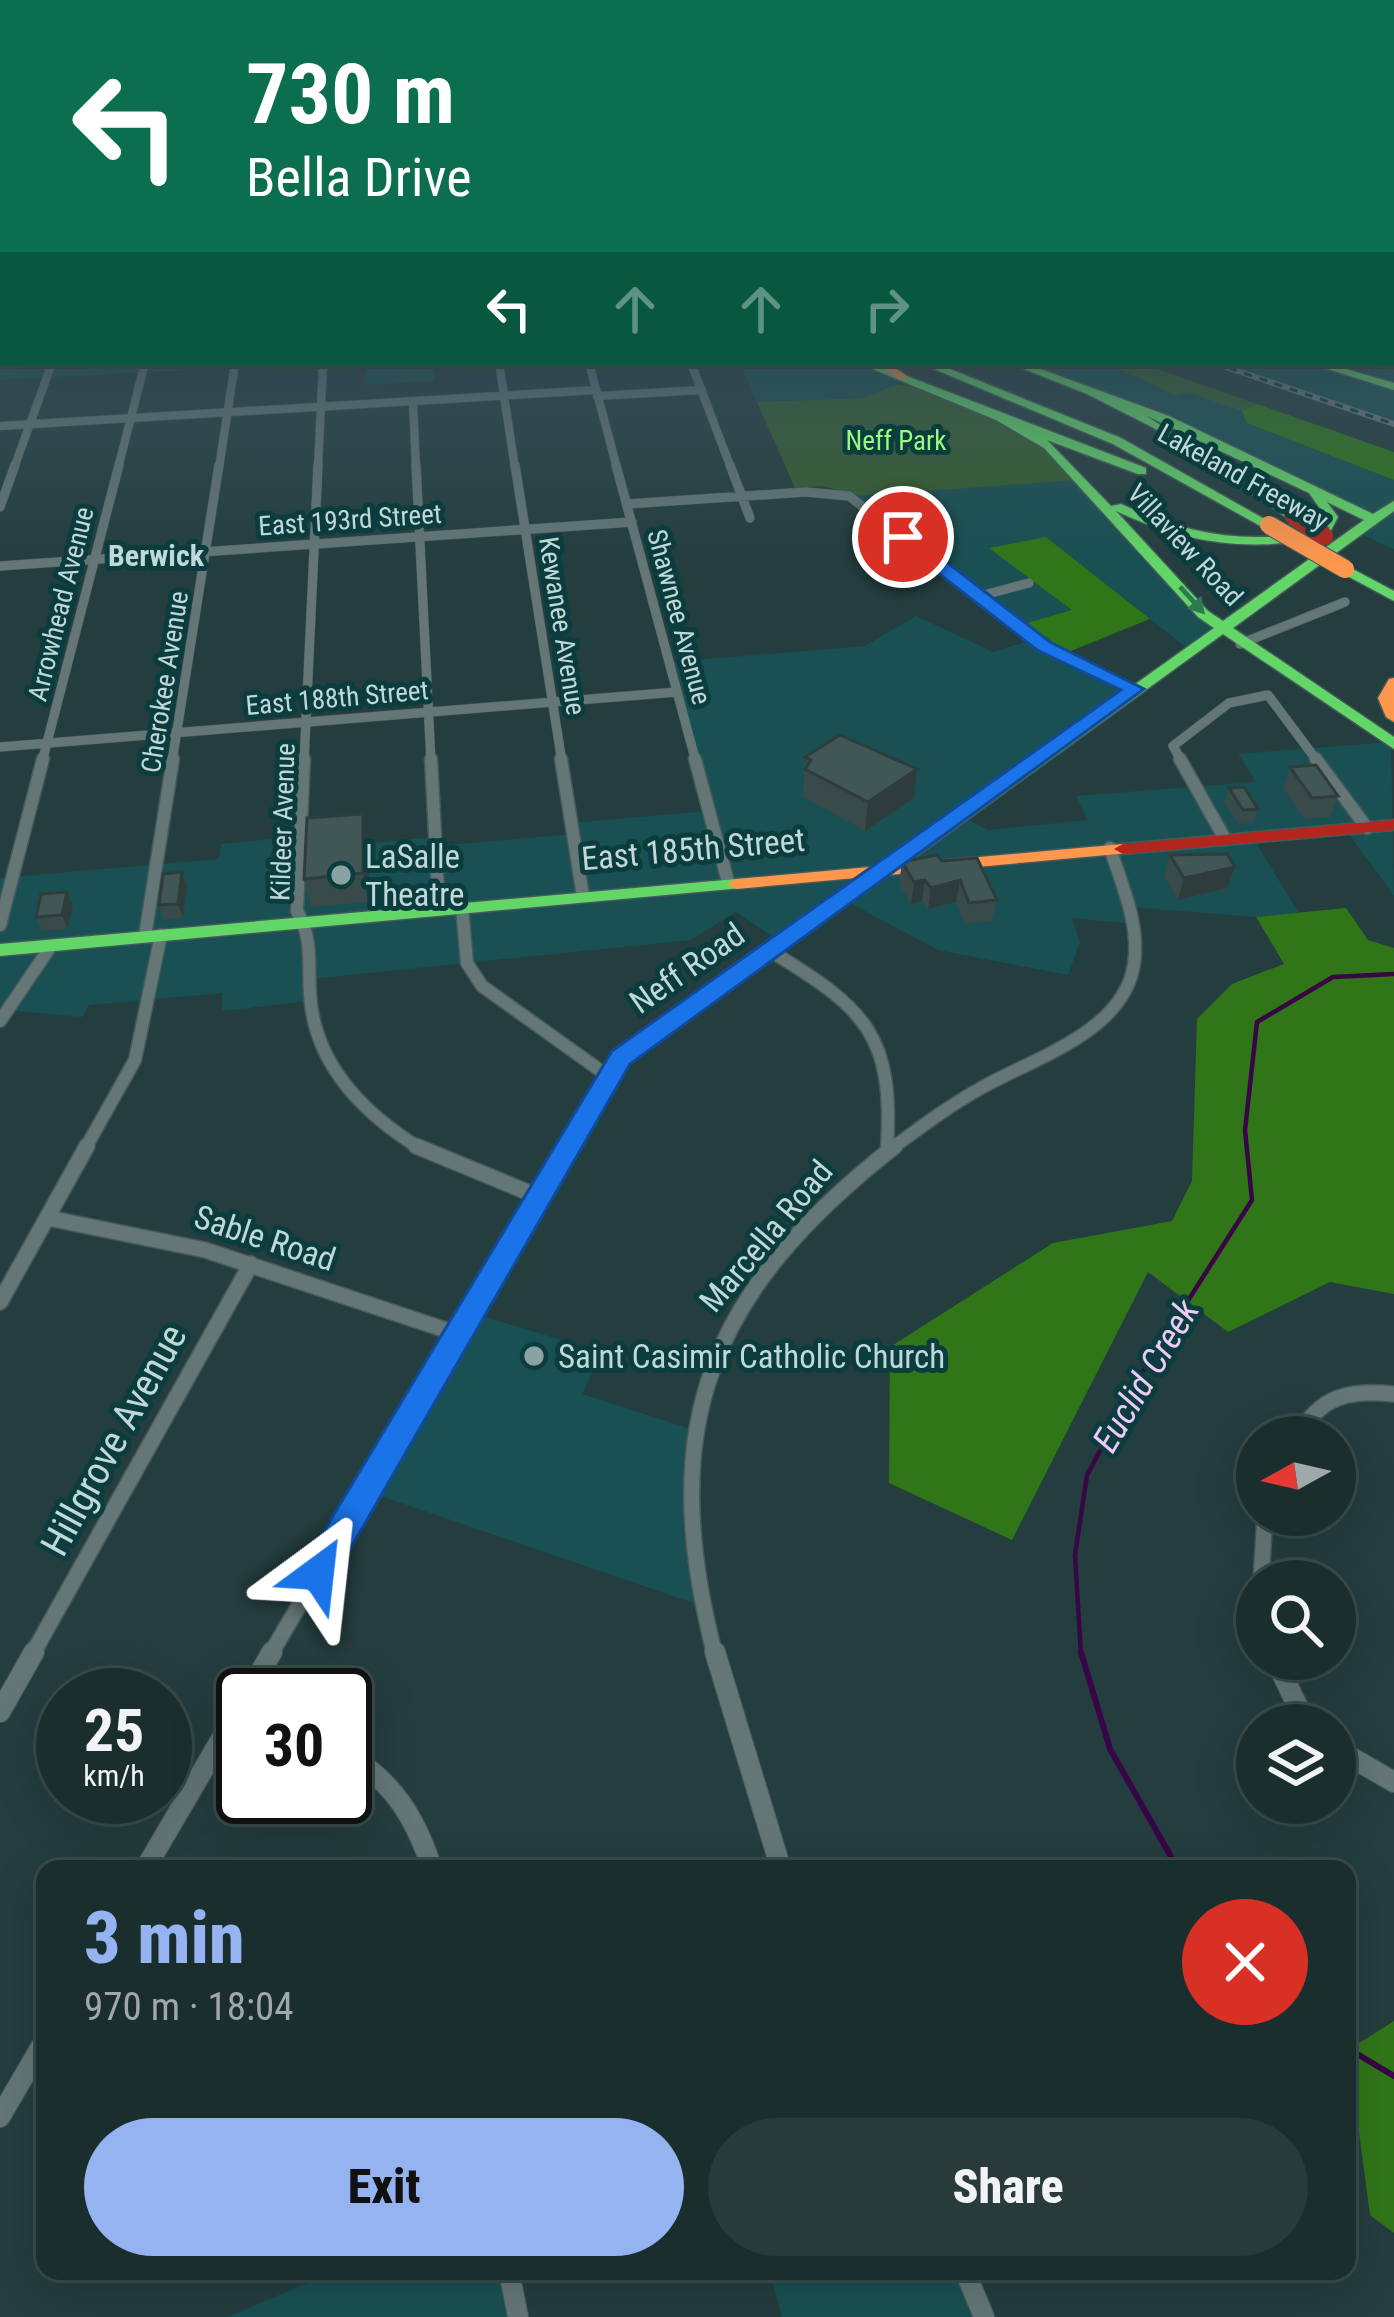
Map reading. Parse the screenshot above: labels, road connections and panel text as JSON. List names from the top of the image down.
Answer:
{
  "streets": {
    "main road": [
      "Lakeland Freeway",
      "Villaview Road",
      "East 185th Street",
      "Neff Road"
    ],
    "street": [
      "East 193rd Street",
      "Arrowhead Avenue",
      "Shawnee Avenue",
      "Kewanee Avenue",
      "Cherokee Avenue",
      "East 188th Street",
      "Kildeer Avenue",
      "Marcella Road",
      "Sable Road",
      "Hillgrove Avenue"
    ]
  },
  "crossings": [
    ["East 193rd Street", "Arrowhead Avenue"],
    ["East 193rd Street", "Shawnee Avenue"],
    ["East 193rd Street", "Kewanee Avenue"],
    ["East 193rd Street", "Cherokee Avenue"],
    ["East 193rd Street", "Kildeer Avenue"],
    ["Villaview Road", "Neff Road"],
    ["Arrowhead Avenue", "East 188th Street"],
    ["Shawnee Avenue", "East 188th Street"],
    ["Shawnee Avenue", "East 185th Street"],
    ["Kewanee Avenue", "East 188th Street"],
    ["Kewanee Avenue", "East 185th Street"],
    ["Cherokee Avenue", "East 188th Street"],
    ["Cherokee Avenue", "East 185th Street"],
    ["Cherokee Avenue", "Sable Road"],
    ["East 188th Street", "Kildeer Avenue"],
    ["Kildeer Avenue", "East 185th Street"],
    ["Kildeer Avenue", "Neff Road"],
    ["East 185th Street", "Neff Road"],
    ["East 185th Street", "Marcella Road"],
    ["Neff Road", "Sable Road"],
    ["Sable Road", "Hillgrove Avenue"]
  ],
  "districts": ["Berwick"],
  "water": ["Euclid Creek"],
  "parks": ["Neff Park"],
  "places": ["LaSalle Theatre", "Saint Casimir Catholic Church"],
  "north": "left",
  "page": {
    "turn": ["730 m", "Bella Drive"],
    "speed": "25 km/h",
    "limit": "30",
    "heading": ["3 min", "970 m · 18:04"],
    "buttons": ["Exit", "Share"]
  }
}
